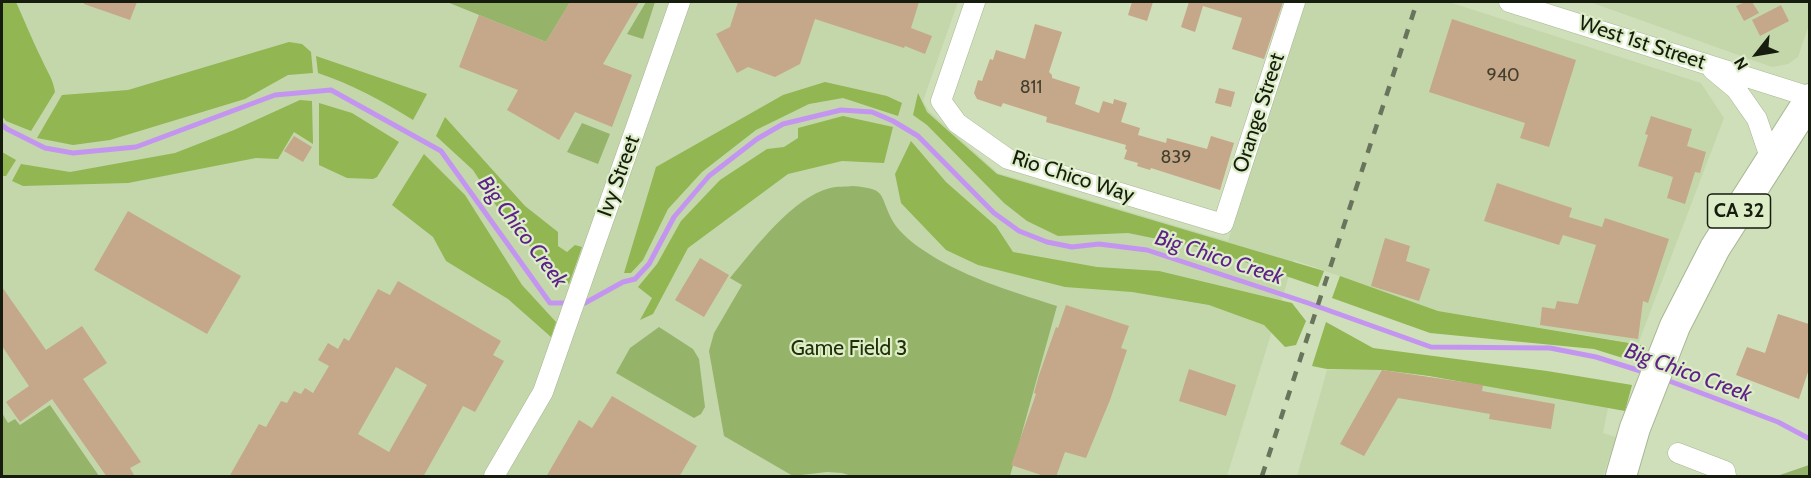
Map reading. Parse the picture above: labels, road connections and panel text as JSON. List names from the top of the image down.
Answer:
{
  "streets": {
    "main road": ["CA 32"],
    "street": [
      "West 1st Street",
      "Orange Street",
      "Ivy Street",
      "Rio Chico Way"
    ]
  },
  "crossings": [
    ["West 1st Street", "CA 32"],
    ["Orange Street", "Rio Chico Way"]
  ],
  "water": ["Big Chico Creek"],
  "parks": ["Game Field 3"],
  "house_numbers": ["940", "811", "839"],
  "north": "bottom left"
}
